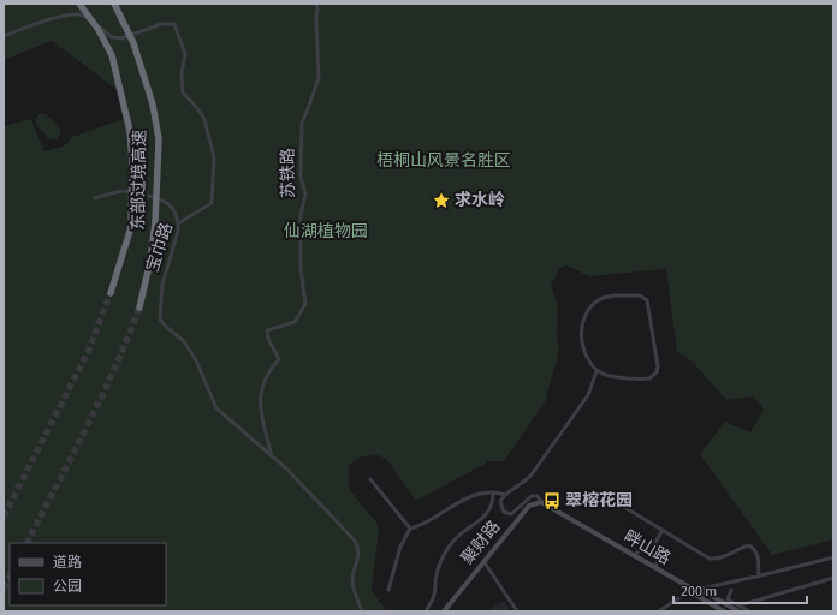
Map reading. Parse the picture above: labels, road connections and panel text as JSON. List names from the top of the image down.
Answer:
{
  "streets": {
    "highway": ["东部过境高速"],
    "street": [
      "苏铁路",
      "宝巾路",
      "聚财路",
      "畔山路"
    ]
  },
  "crossings": [
    ["苏铁路", "宝巾路"],
    ["聚财路", "畔山路"]
  ],
  "parks": ["梧桐山风景名胜区", "仙湖植物园"],
  "places": {
    "place": ["求水岭"],
    "bus stop": ["翠榕花园"]
  },
  "legend": ["道路", "公园"],
  "scale_bar": "200 m"
}
